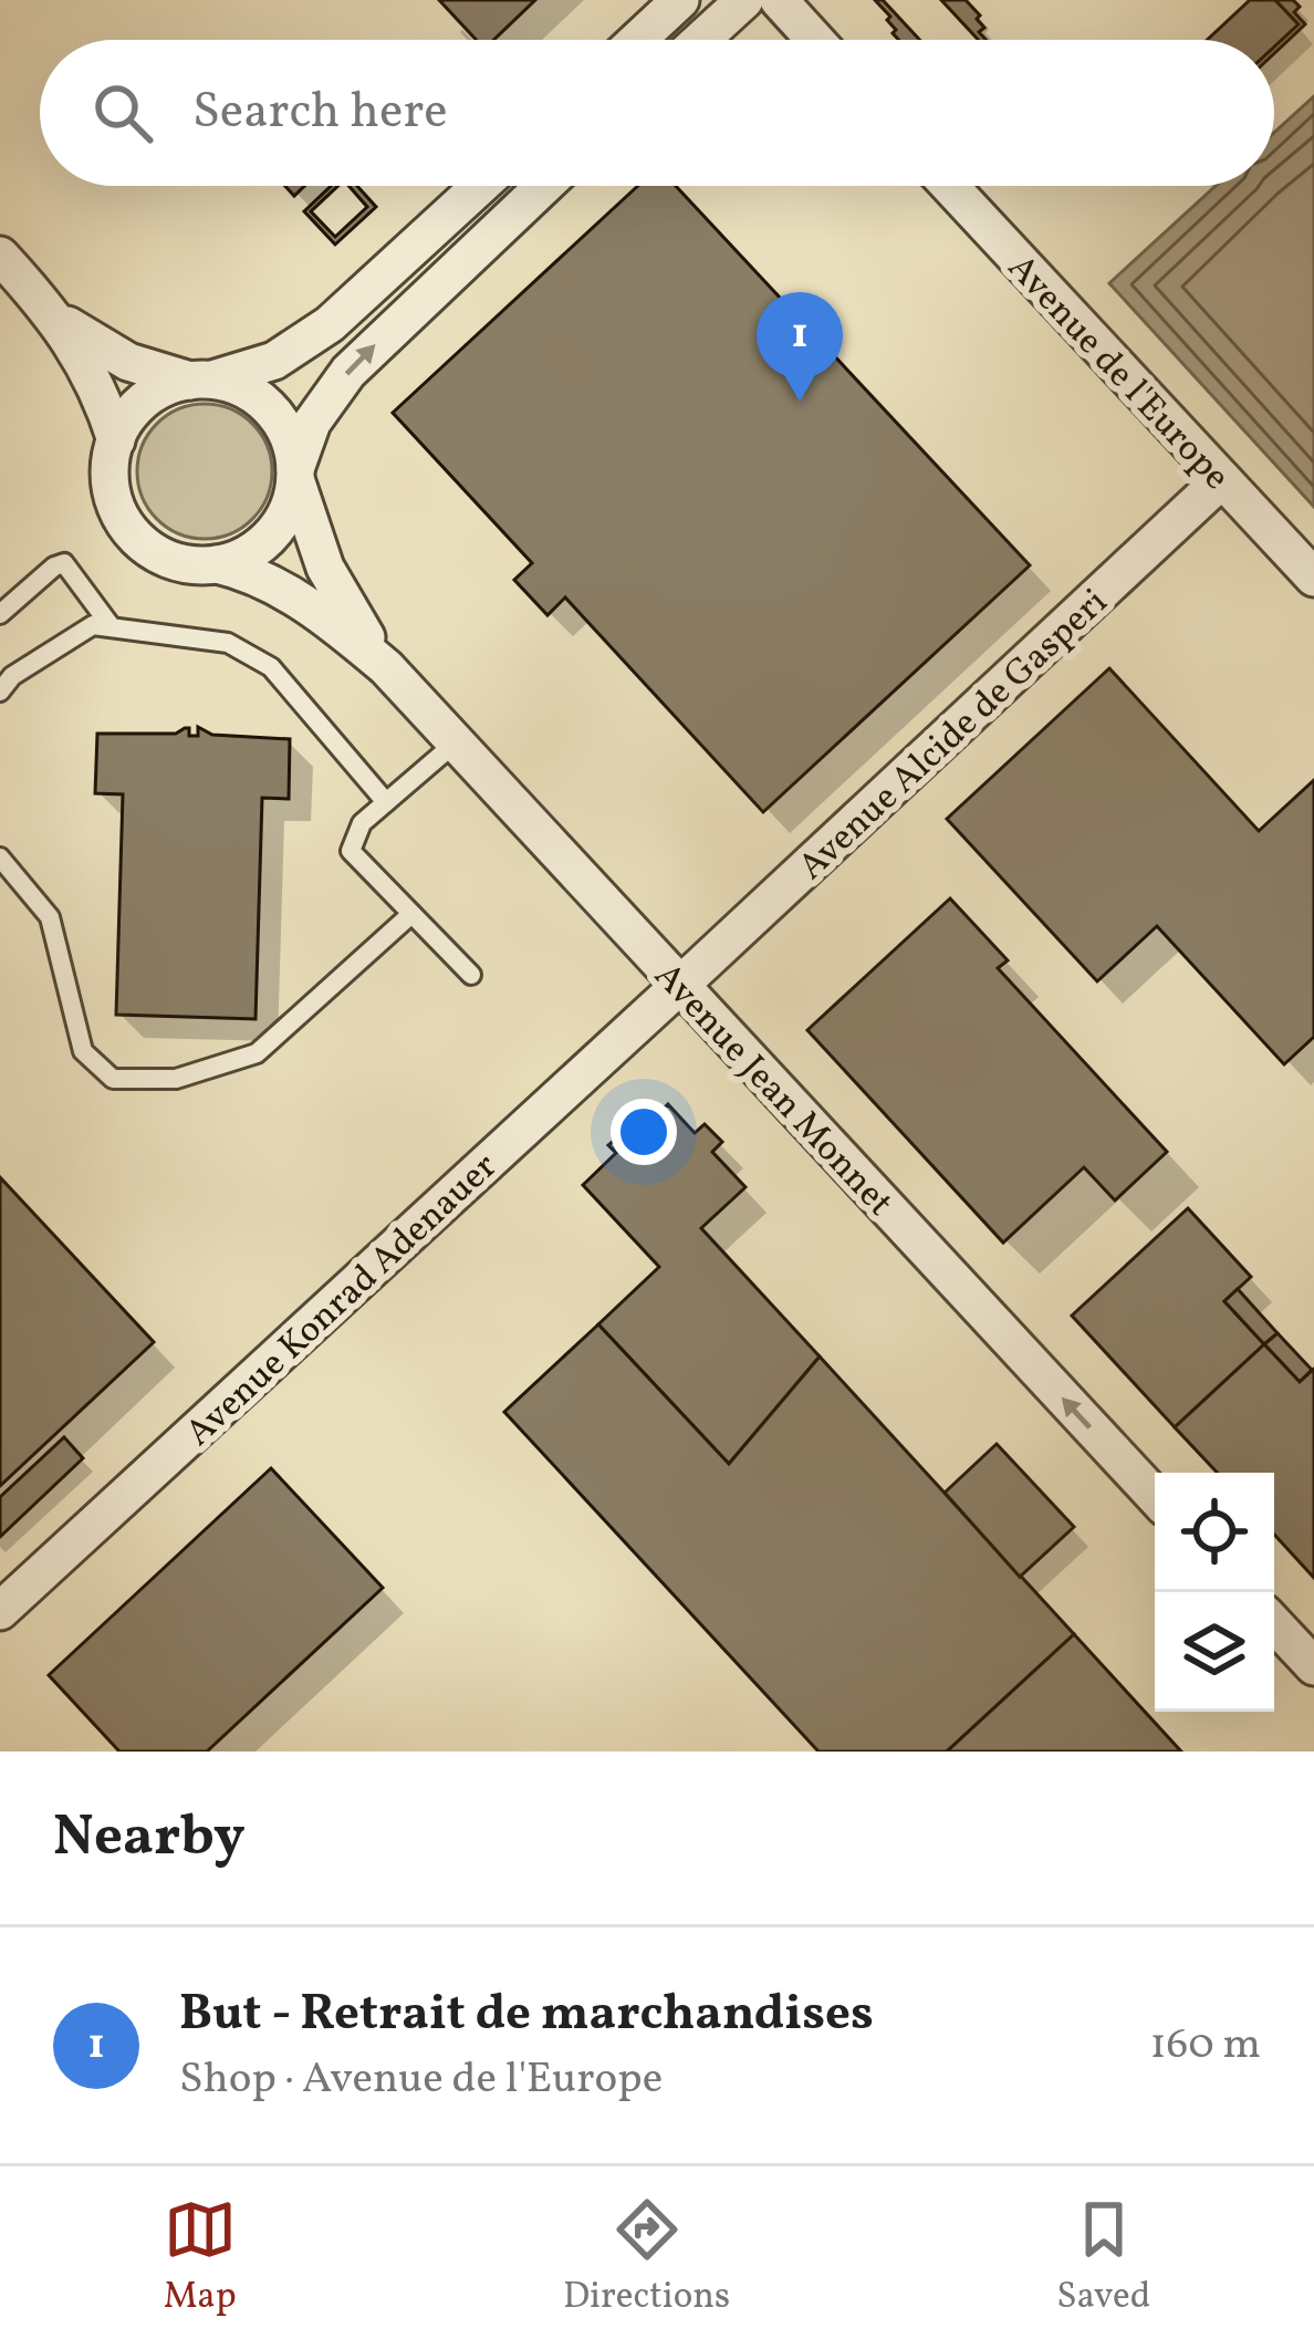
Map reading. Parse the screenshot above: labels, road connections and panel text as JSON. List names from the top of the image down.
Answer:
{
  "streets": {
    "street": [
      "Avenue de l'Europe",
      "Avenue Alcide de Gasperi",
      "Avenue Jean Monnet",
      "Avenue Konrad Adenauer"
    ]
  },
  "crossings": [
    ["Avenue de l'Europe", "Avenue Alcide de Gasperi"],
    ["Avenue Alcide de Gasperi", "Avenue Jean Monnet"],
    ["Avenue Alcide de Gasperi", "Avenue Konrad Adenauer"],
    ["Avenue Jean Monnet", "Avenue Konrad Adenauer"]
  ],
  "one_way": ["Avenue Jean Monnet"],
  "page": {
    "search": "Search here",
    "pins": "1",
    "heading": "Nearby",
    "list": [
      {
        "mark": "1",
        "name": "But - Retrait de marchandises",
        "note": "Shop · Avenue de l'Europe",
        "value": "160 m"
      }
    ],
    "nav": ["Map", "Directions", "Saved"]
  }
}
